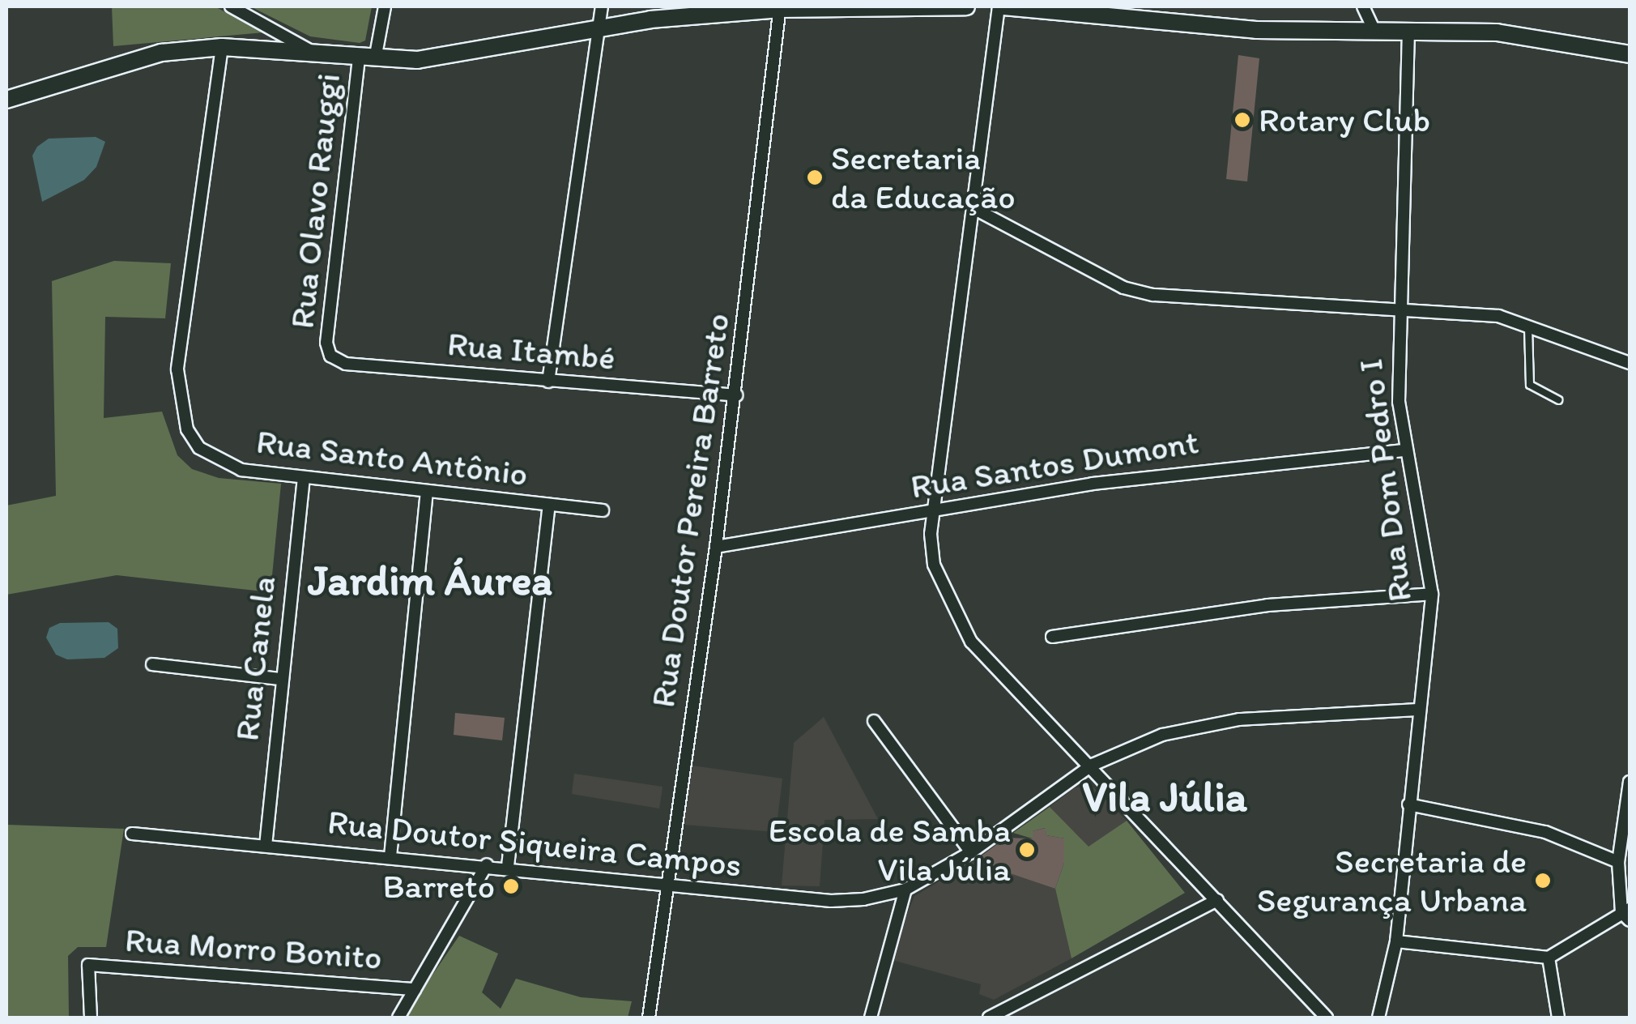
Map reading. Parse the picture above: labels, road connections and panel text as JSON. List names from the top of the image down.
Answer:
{
  "streets": {
    "street": [
      "Rua Olavo Rauggi",
      "Rua Itambé",
      "Rua Santo Antônio",
      "Rua Santos Dumont",
      "Rua Dom Pedro I",
      "Rua Doutor Pereira Barreto",
      "Rua Canela",
      "Rua Doutor Siqueira Campos",
      "Rua Morro Bonito"
    ]
  },
  "crossings": [
    ["Rua Olavo Rauggi", "Rua Itambé"],
    ["Rua Itambé", "Rua Doutor Pereira Barreto"],
    ["Rua Santo Antônio", "Rua Canela"],
    ["Rua Santos Dumont", "Rua Dom Pedro I"],
    ["Rua Santos Dumont", "Rua Doutor Pereira Barreto"],
    ["Rua Dom Pedro I", "Rua Doutor Siqueira Campos"],
    ["Rua Doutor Pereira Barreto", "Rua Doutor Siqueira Campos"],
    ["Rua Canela", "Rua Doutor Siqueira Campos"]
  ],
  "districts": ["Jardim Áurea", "Vila Júlia"],
  "places": [
    "Rotary Club",
    "Secretaria da Educação",
    "Escola de Samba Vila Júlia",
    "Secretaria de Segurança Urbana",
    "Barreto"
  ]
}
